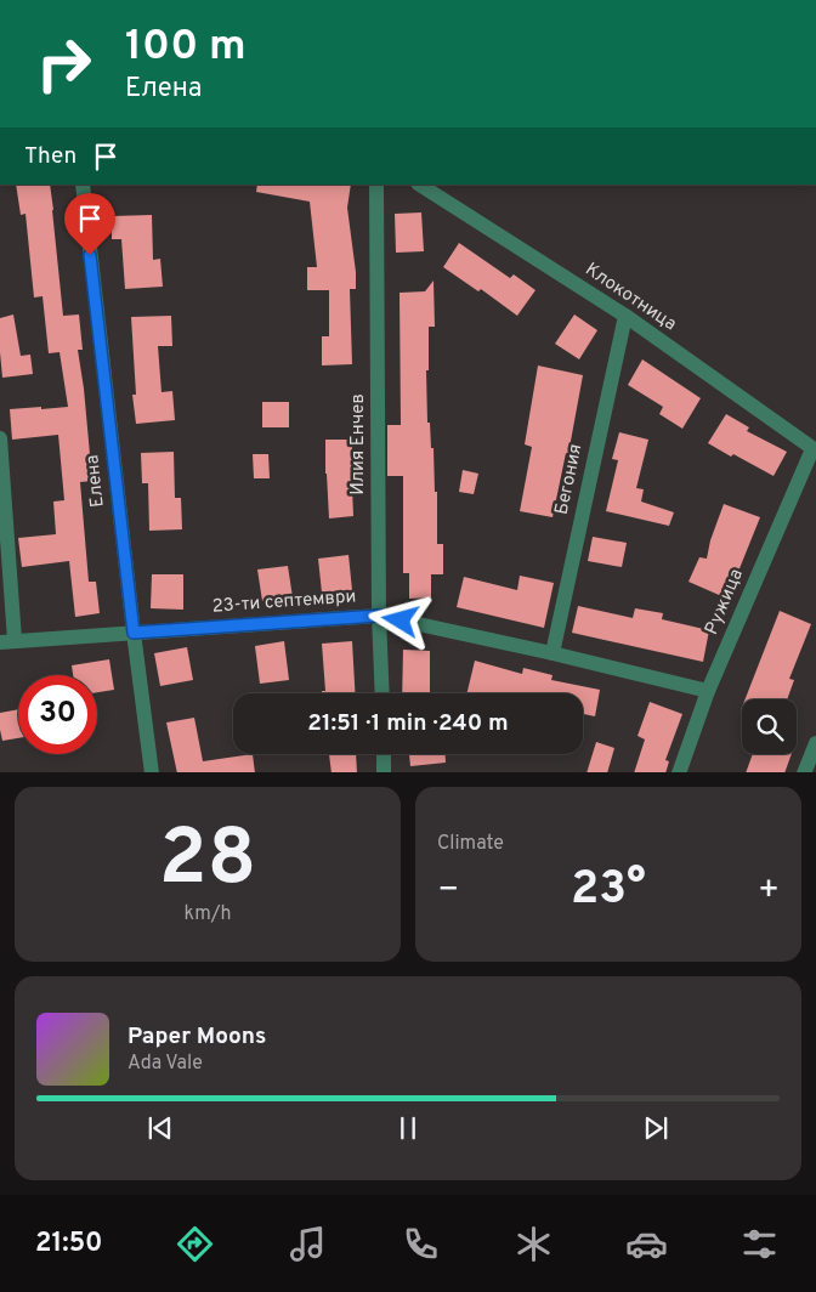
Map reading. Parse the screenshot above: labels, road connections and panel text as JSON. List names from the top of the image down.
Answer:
{
  "streets": {
    "street": [
      "Клокотница",
      "Илия Енчев",
      "Бегония",
      "Елена",
      "23-ти септември",
      "Ружица"
    ]
  },
  "crossings": [
    ["Клокотница", "Бегония"],
    ["Клокотница", "Ружица"],
    ["Илия Енчев", "23-ти септември"],
    ["Бегония", "23-ти септември"],
    ["Елена", "23-ти септември"],
    ["23-ти септември", "Ружица"]
  ],
  "page": {
    "turn": ["100 m", "Елена"],
    "then": "Then",
    "limit": "30",
    "trip": "21:51 · 1 min · 240 m",
    "tile": [
      ["28", "km/h"],
      "Climate"
    ],
    "heat": ["−", "23°", "+"],
    "song": ["Paper Moons", "Ada Vale"],
    "tabs": "21:50"
  }
}
